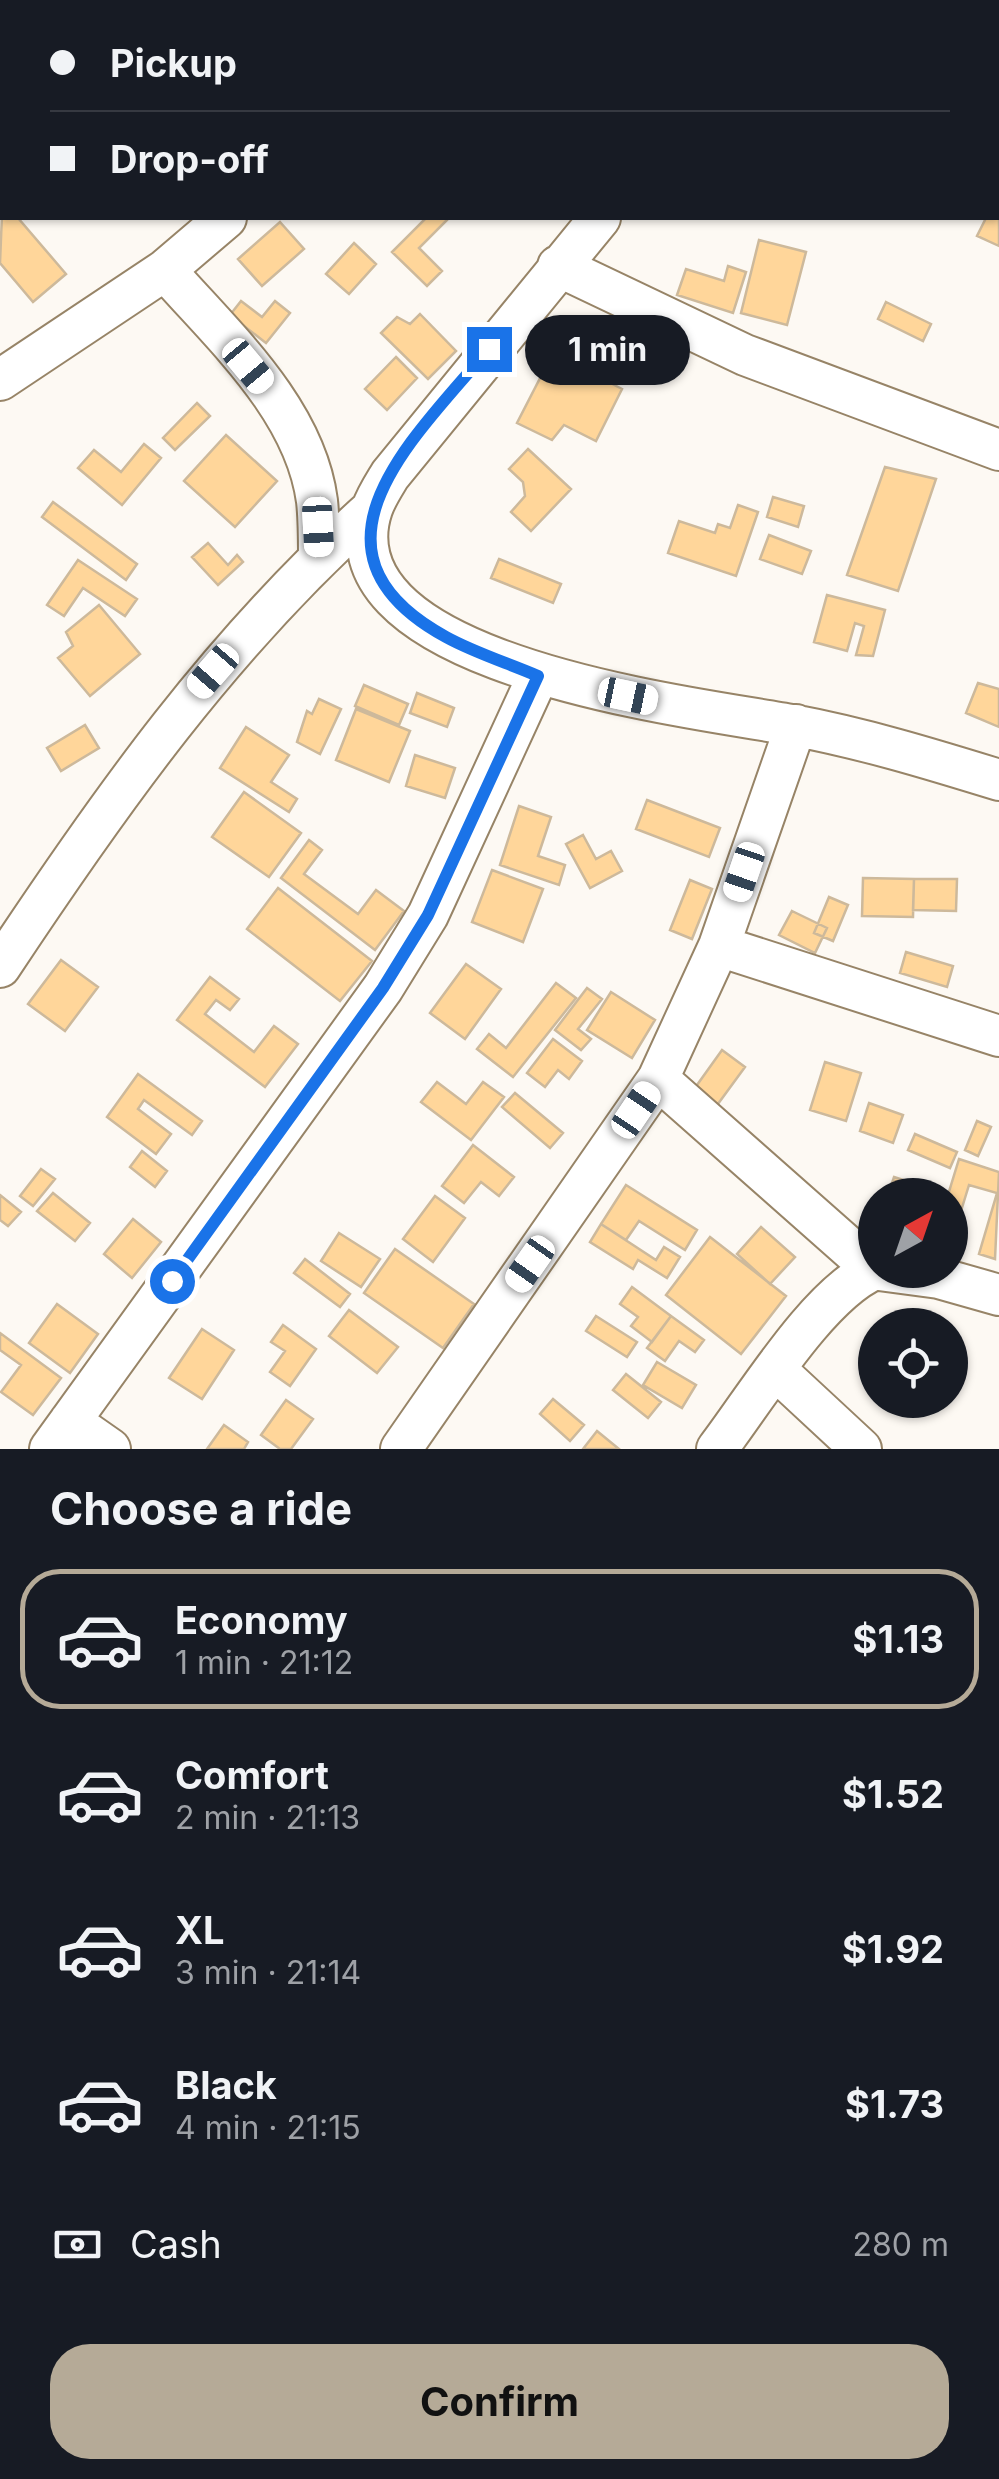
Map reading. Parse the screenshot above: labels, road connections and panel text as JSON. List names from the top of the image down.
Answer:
{
  "north": "top right",
  "page": {
    "banner": ["Pickup", "Drop-off"],
    "bubble": "1 min",
    "heading": "Choose a ride",
    "list": [
      {
        "name": "Economy",
        "note": "1 min · 21:12",
        "value": "$1.13"
      },
      {
        "name": "Comfort",
        "note": "2 min · 21:13",
        "value": "$1.52"
      },
      {
        "name": "XL",
        "note": "3 min · 21:14",
        "value": "$1.92"
      },
      {
        "name": "Black",
        "note": "4 min · 21:15",
        "value": "$1.73"
      }
    ],
    "pay": ["Cash", "280 m"],
    "buttons": "Confirm"
  }
}
